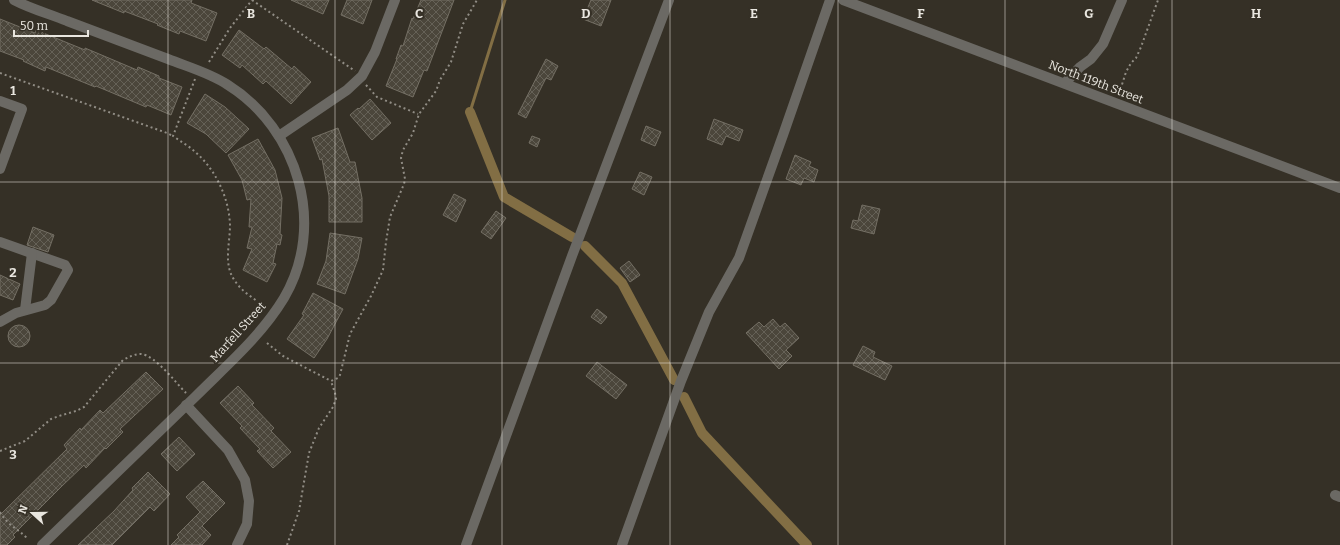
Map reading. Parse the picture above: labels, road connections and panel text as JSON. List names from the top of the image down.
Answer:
{
  "streets": {
    "street": ["North 119th Street", "Marfell Street"]
  },
  "scale_bar": "50 m",
  "north": "left",
  "grid": {
    "columns": [
      "B",
      "C",
      "D",
      "E",
      "F",
      "G",
      "H"
    ],
    "rows": ["1", "2", "3"]
  }
}
